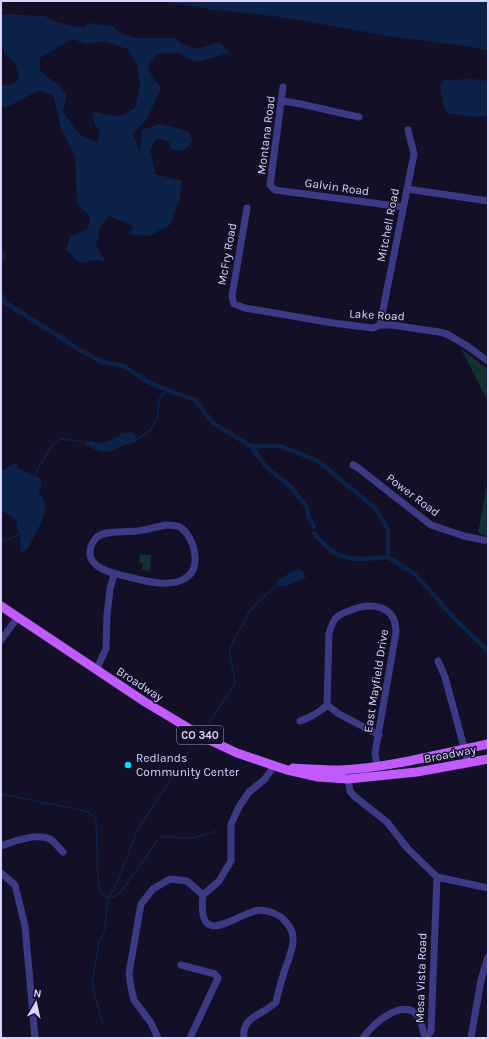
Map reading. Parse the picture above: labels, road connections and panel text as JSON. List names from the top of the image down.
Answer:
{
  "streets": {
    "main road": ["Broadway", "CO 340"],
    "street": [
      "Montana Road",
      "Galvin Road",
      "Mitchell Road",
      "McFry Road",
      "Lake Road",
      "Power Road",
      "East Mayfield Drive",
      "Mesa Vista Road"
    ]
  },
  "crossings": [
    ["Montana Road", "Galvin Road"],
    ["Galvin Road", "Mitchell Road"],
    ["Mitchell Road", "Lake Road"],
    ["McFry Road", "Lake Road"],
    ["East Mayfield Drive", "Broadway"]
  ],
  "places": ["Redlands Community Center"],
  "north": "top"
}
